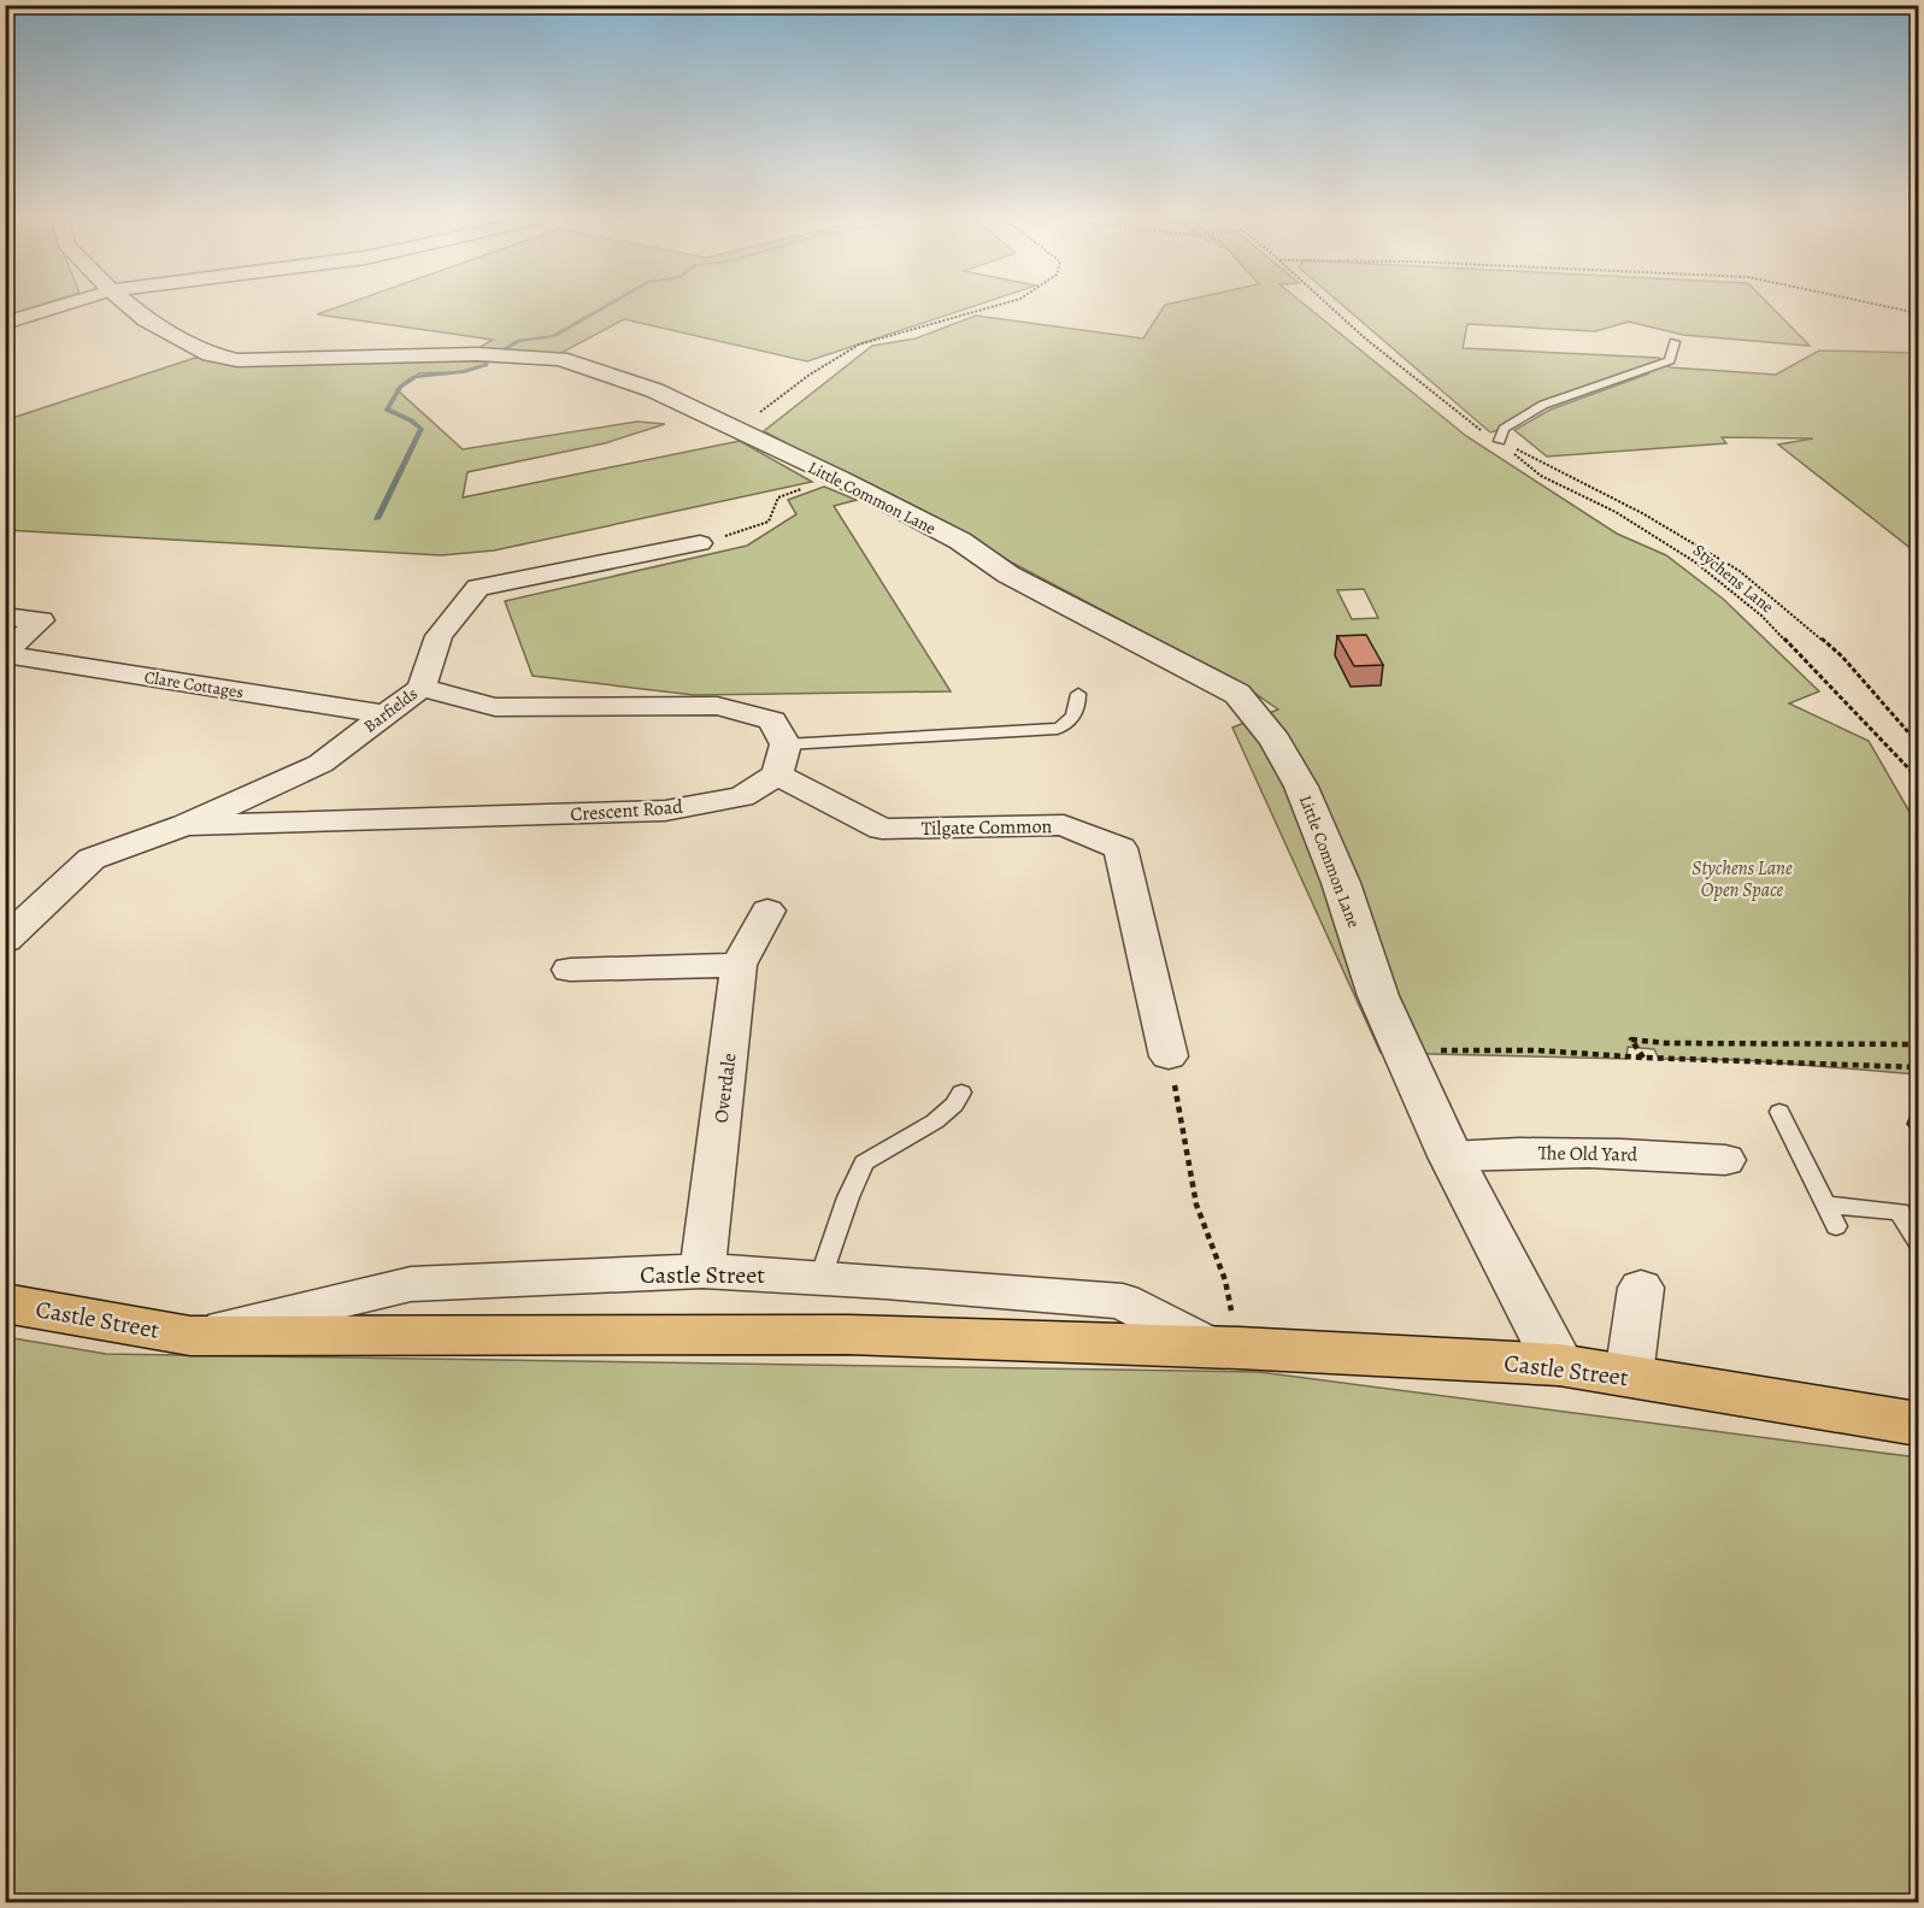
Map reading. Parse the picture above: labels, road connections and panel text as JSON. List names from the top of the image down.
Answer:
{
  "streets": {
    "main road": ["Castle Street"],
    "street": [
      "Little Common Lane",
      "Clare Cottages",
      "Barfields",
      "Crescent Road",
      "Tilgate Common",
      "Overdale",
      "The Old Yard"
    ],
    "path": ["Stychens Lane"]
  },
  "crossings": [
    ["Little Common Lane", "The Old Yard"],
    ["Little Common Lane", "Castle Street"],
    ["Clare Cottages", "Barfields"],
    ["Barfields", "Crescent Road"],
    ["Crescent Road", "Tilgate Common"],
    ["Overdale", "Castle Street"]
  ],
  "parks": ["Stychens Lane Open Space"]
}
